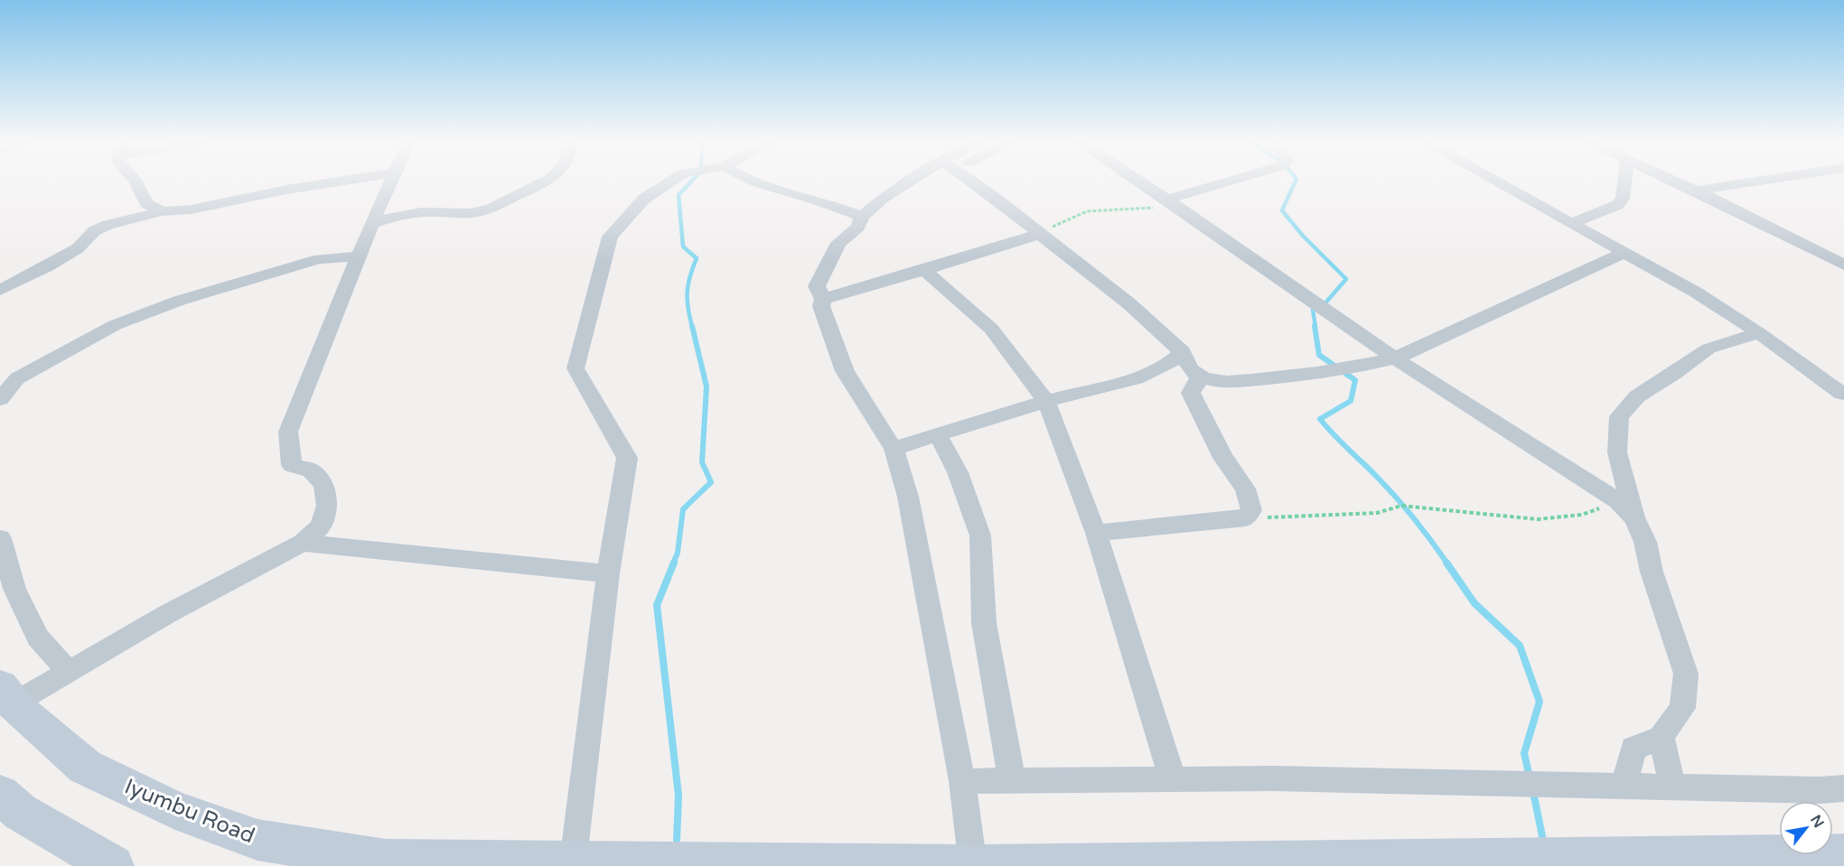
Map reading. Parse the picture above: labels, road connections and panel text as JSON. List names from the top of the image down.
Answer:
{
  "streets": {
    "main road": ["Iyumbu Road"]
  },
  "north": "top right"
}
